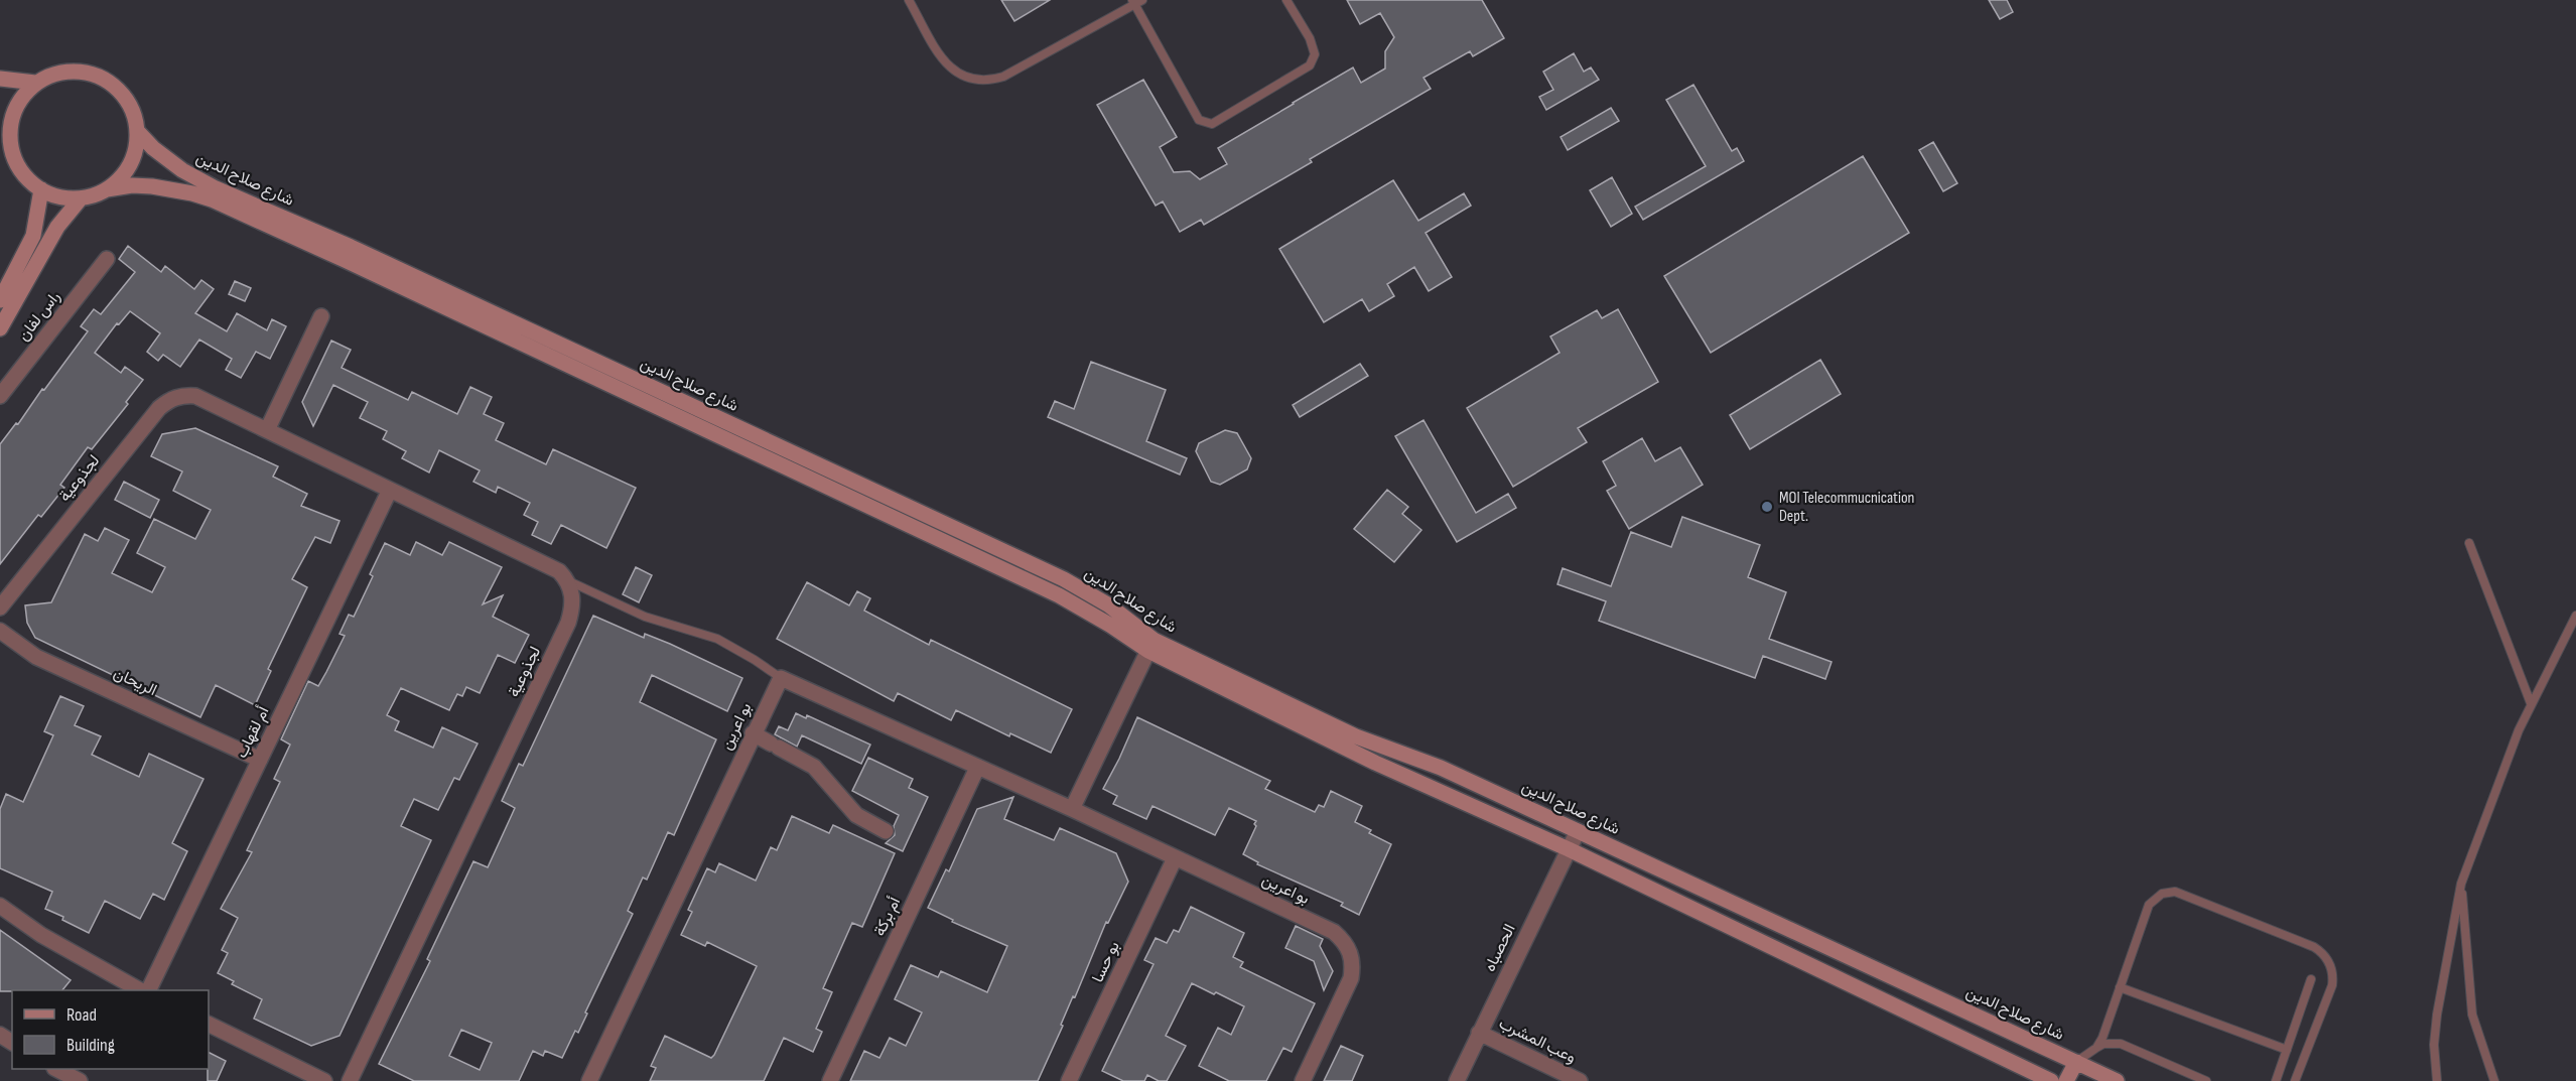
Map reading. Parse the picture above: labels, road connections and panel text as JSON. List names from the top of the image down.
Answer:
{
  "streets": {
    "street": [
      "شارع صلاح الدين",
      "راس لفان",
      "لجذوعية",
      "الريحان",
      "بو اعرين",
      "أم لقهاب",
      "أم بركة",
      "الحصباه",
      "بو حسا",
      "وعب المشرب"
    ]
  },
  "crossings": [
    ["شارع صلاح الدين", "راس لفان"],
    ["شارع صلاح الدين", "الحصباه"],
    ["لجذوعية", "أم لقهاب"],
    ["الريحان", "أم لقهاب"],
    ["بو اعرين", "أم بركة"],
    ["بو اعرين", "بو حسا"],
    ["الحصباه", "وعب المشرب"]
  ],
  "places": ["MOI Telecommucnication Dept."],
  "legend": ["Road", "Building"]
}
